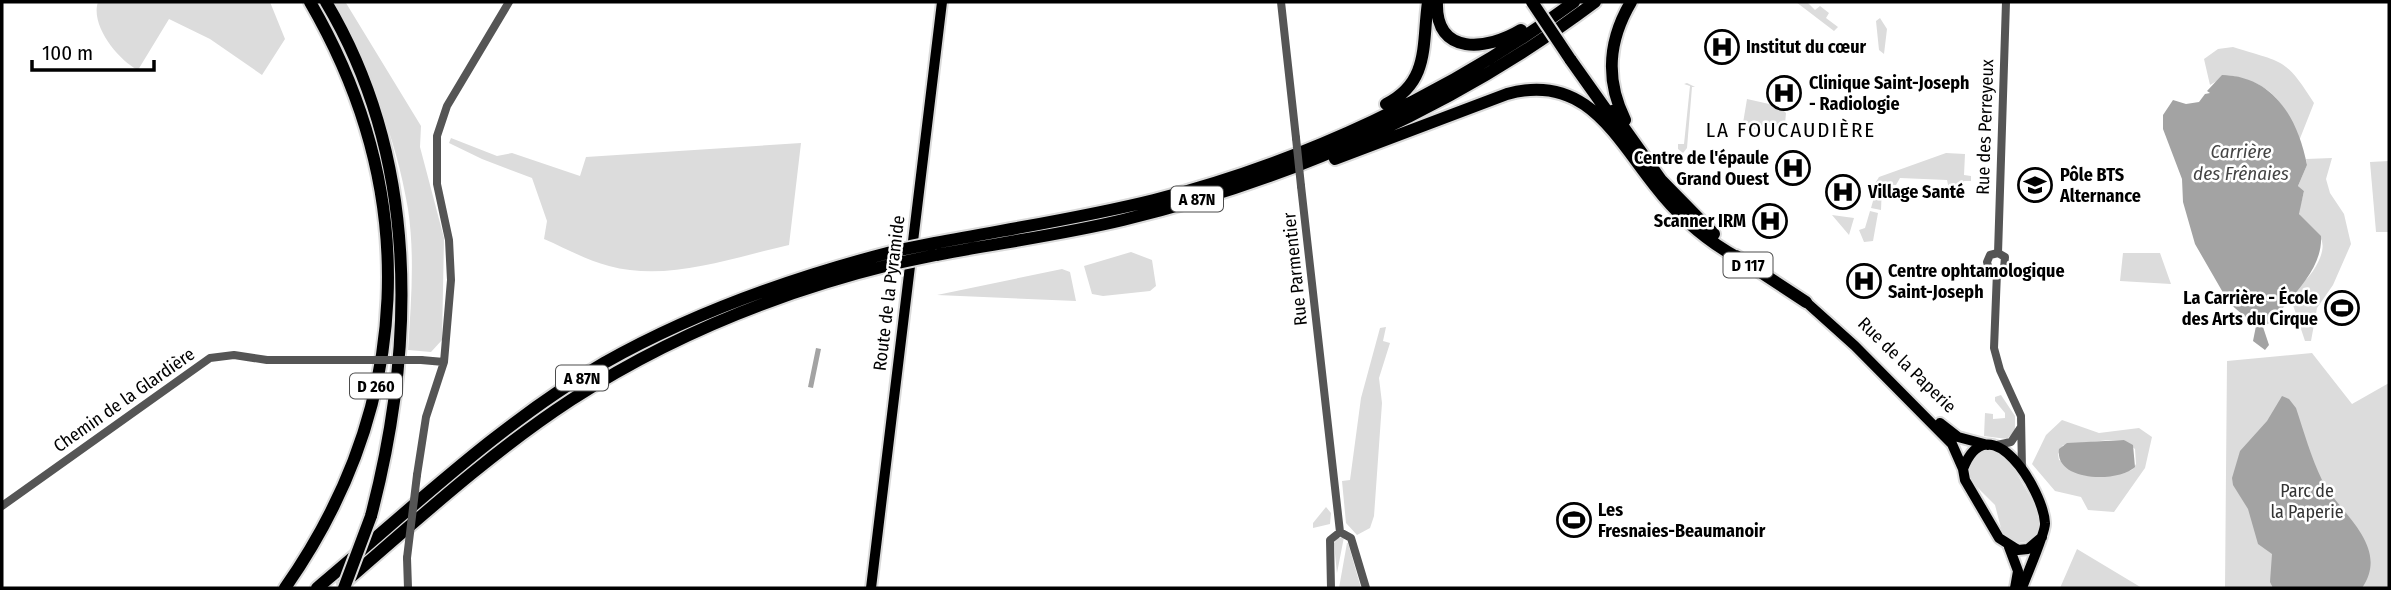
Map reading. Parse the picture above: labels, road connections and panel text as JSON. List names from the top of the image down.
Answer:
{
  "streets": {
    "highway": ["A 87N", "D 117", "D 260"],
    "main road": ["Route de la Pyramide", "Rue de la Paperie"],
    "street": ["Rue des Perreyeux", "Rue Parmentier", "Chemin de la Glardière"]
  },
  "crossings": [
    ["D 117", "Rue de la Paperie"]
  ],
  "districts": ["LA FOUCAUDIÈRE"],
  "water": ["Carrière des Frênaies"],
  "parks": ["Parc de la Paperie"],
  "places": {
    "hospital": [
      "Institut du cœur",
      "Clinique Saint-Joseph - Radiologie",
      "Centre de l'épaule Grand Ouest",
      "Village Santé",
      "Scanner IRM",
      "Centre ophtamologique Saint-Joseph"
    ],
    "school or university": ["Pôle BTS Alternance"],
    "sports": ["La Carrière - École des Arts du Cirque", "Les Fresnaies-Beaumanoir"]
  },
  "scale_bar": "100 m"
}
